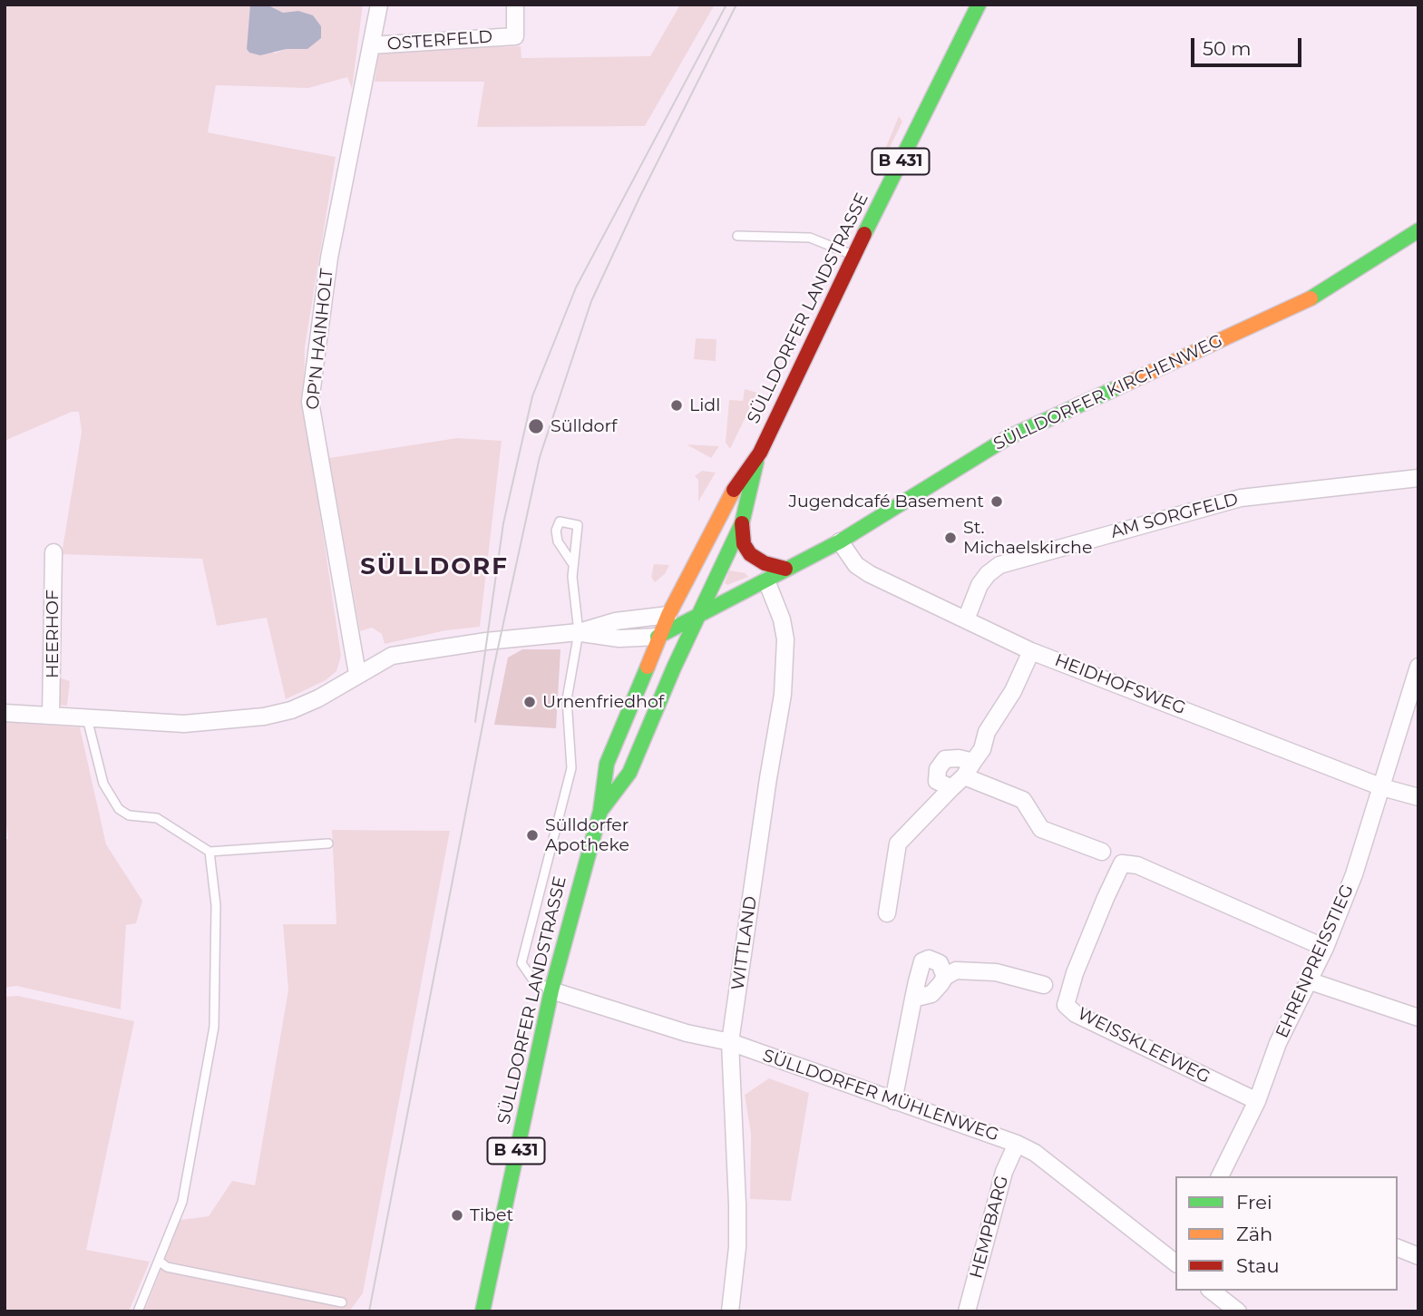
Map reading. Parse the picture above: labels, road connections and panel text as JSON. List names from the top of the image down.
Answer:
{
  "streets": {
    "main road": ["B 431", "SÜLLDORFER LANDSTRASSE", "SÜLLDORFER KIRCHENWEG"],
    "street": [
      "OSTERFELD",
      "OP'N HAINHOLT",
      "AM SORGFELD",
      "HEERHOF",
      "HEIDHOFSWEG",
      "WITTLAND",
      "EHRENPREISSTIEG",
      "WEISSKLEEWEG",
      "SÜLLDORFER MÜHLENWEG",
      "HEMPBARG"
    ]
  },
  "crossings": [
    ["OSTERFELD", "OP'N HAINHOLT"],
    ["SÜLLDORFER LANDSTRASSE", "SÜLLDORFER KIRCHENWEG"],
    ["SÜLLDORFER LANDSTRASSE", "SÜLLDORFER MÜHLENWEG"],
    ["OP'N HAINHOLT", "SÜLLDORFER KIRCHENWEG"],
    ["SÜLLDORFER KIRCHENWEG", "HEERHOF"],
    ["SÜLLDORFER KIRCHENWEG", "HEIDHOFSWEG"],
    ["SÜLLDORFER KIRCHENWEG", "WITTLAND"],
    ["AM SORGFELD", "HEIDHOFSWEG"],
    ["HEIDHOFSWEG", "EHRENPREISSTIEG"],
    ["WITTLAND", "SÜLLDORFER MÜHLENWEG"],
    ["EHRENPREISSTIEG", "WEISSKLEEWEG"],
    ["SÜLLDORFER MÜHLENWEG", "HEMPBARG"]
  ],
  "districts": ["SÜLLDORF"],
  "places": [
    "Lidl",
    "Sülldorf",
    "Jugendcafé Basement",
    "St. Michaelskirche",
    "Urnenfriedhof",
    "Sülldorfer Apotheke",
    "Tibet"
  ],
  "legend": ["Frei", "Zäh", "Stau"],
  "scale_bar": "50 m"
}
